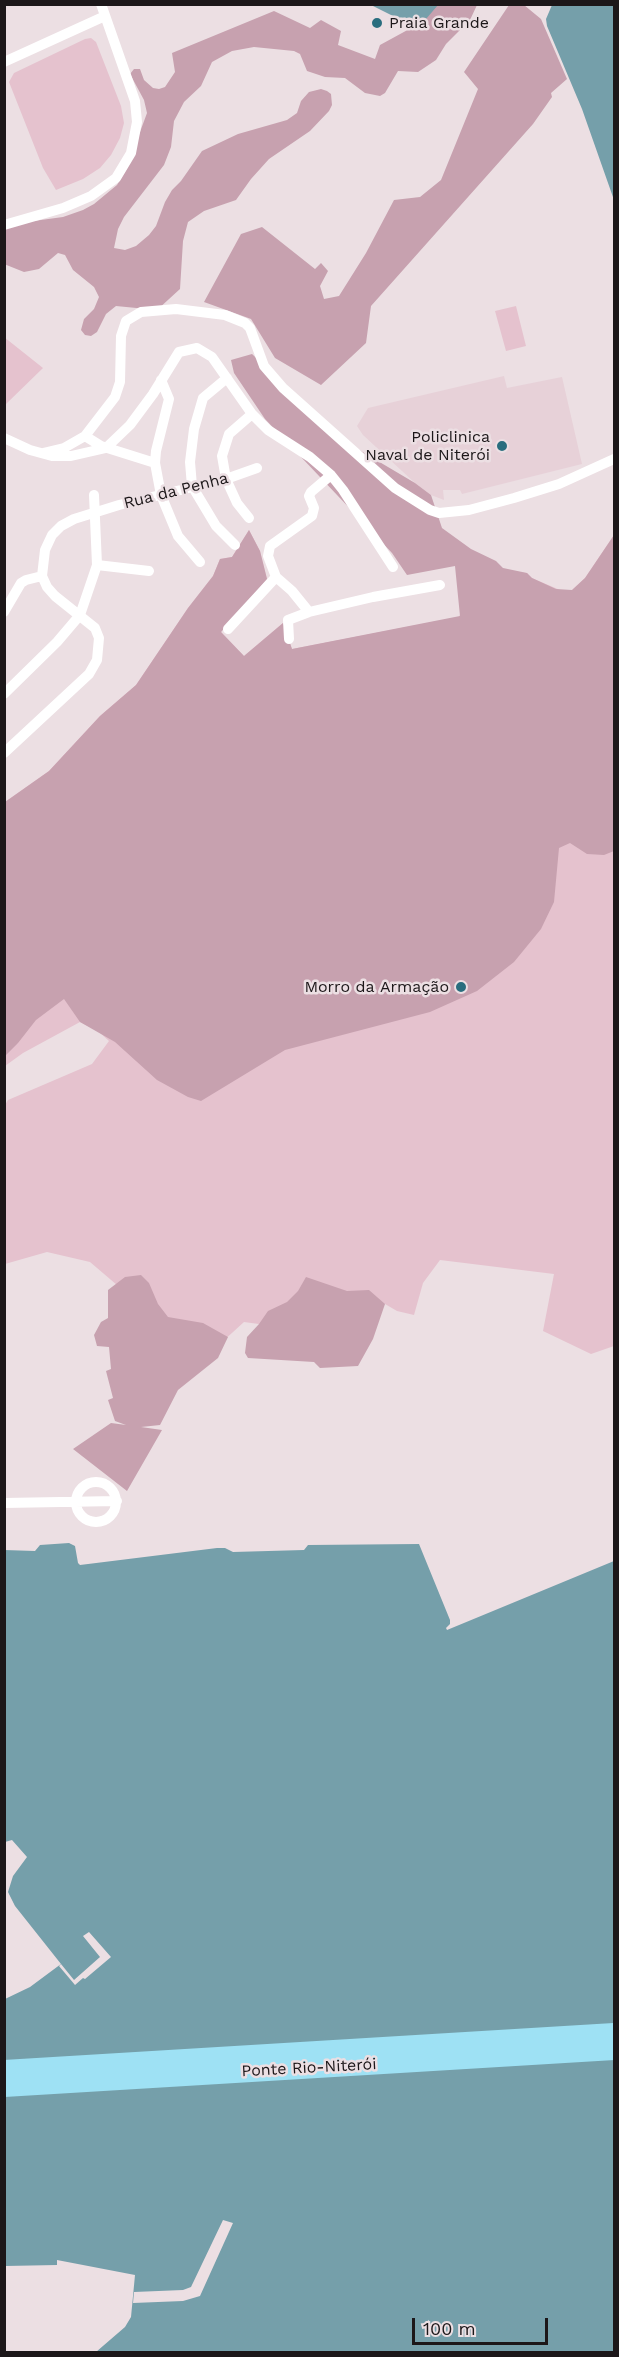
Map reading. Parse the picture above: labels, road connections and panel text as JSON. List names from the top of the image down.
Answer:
{
  "streets": {
    "highway": ["Ponte Rio-Niterói"],
    "street": ["Rua da Penha"]
  },
  "places": ["Praia Grande", "Policlinica Naval de Niterói", "Morro da Armação"],
  "scale_bar": "100 m"
}
